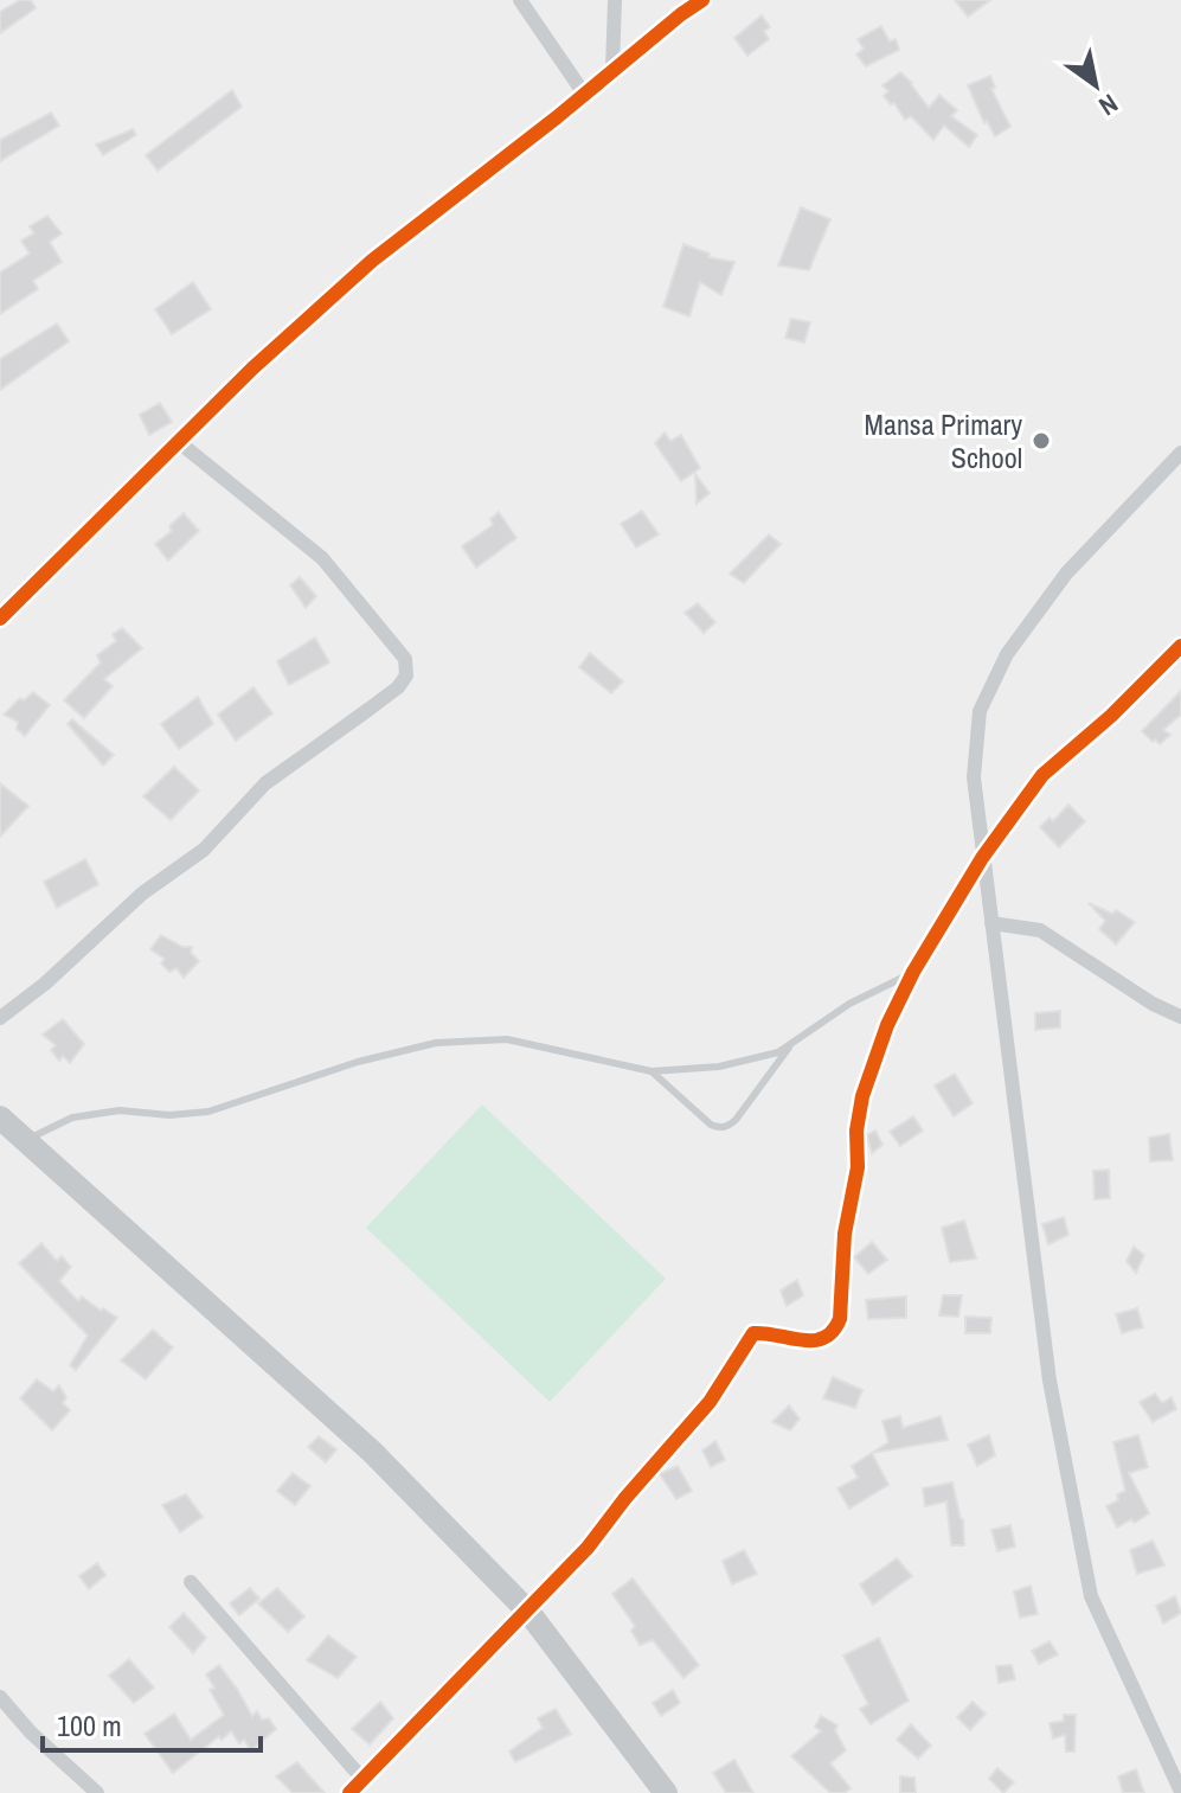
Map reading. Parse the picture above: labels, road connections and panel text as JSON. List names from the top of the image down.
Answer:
{
  "places": ["Mansa Primary School"],
  "scale_bar": "100 m",
  "north": "bottom right"
}
